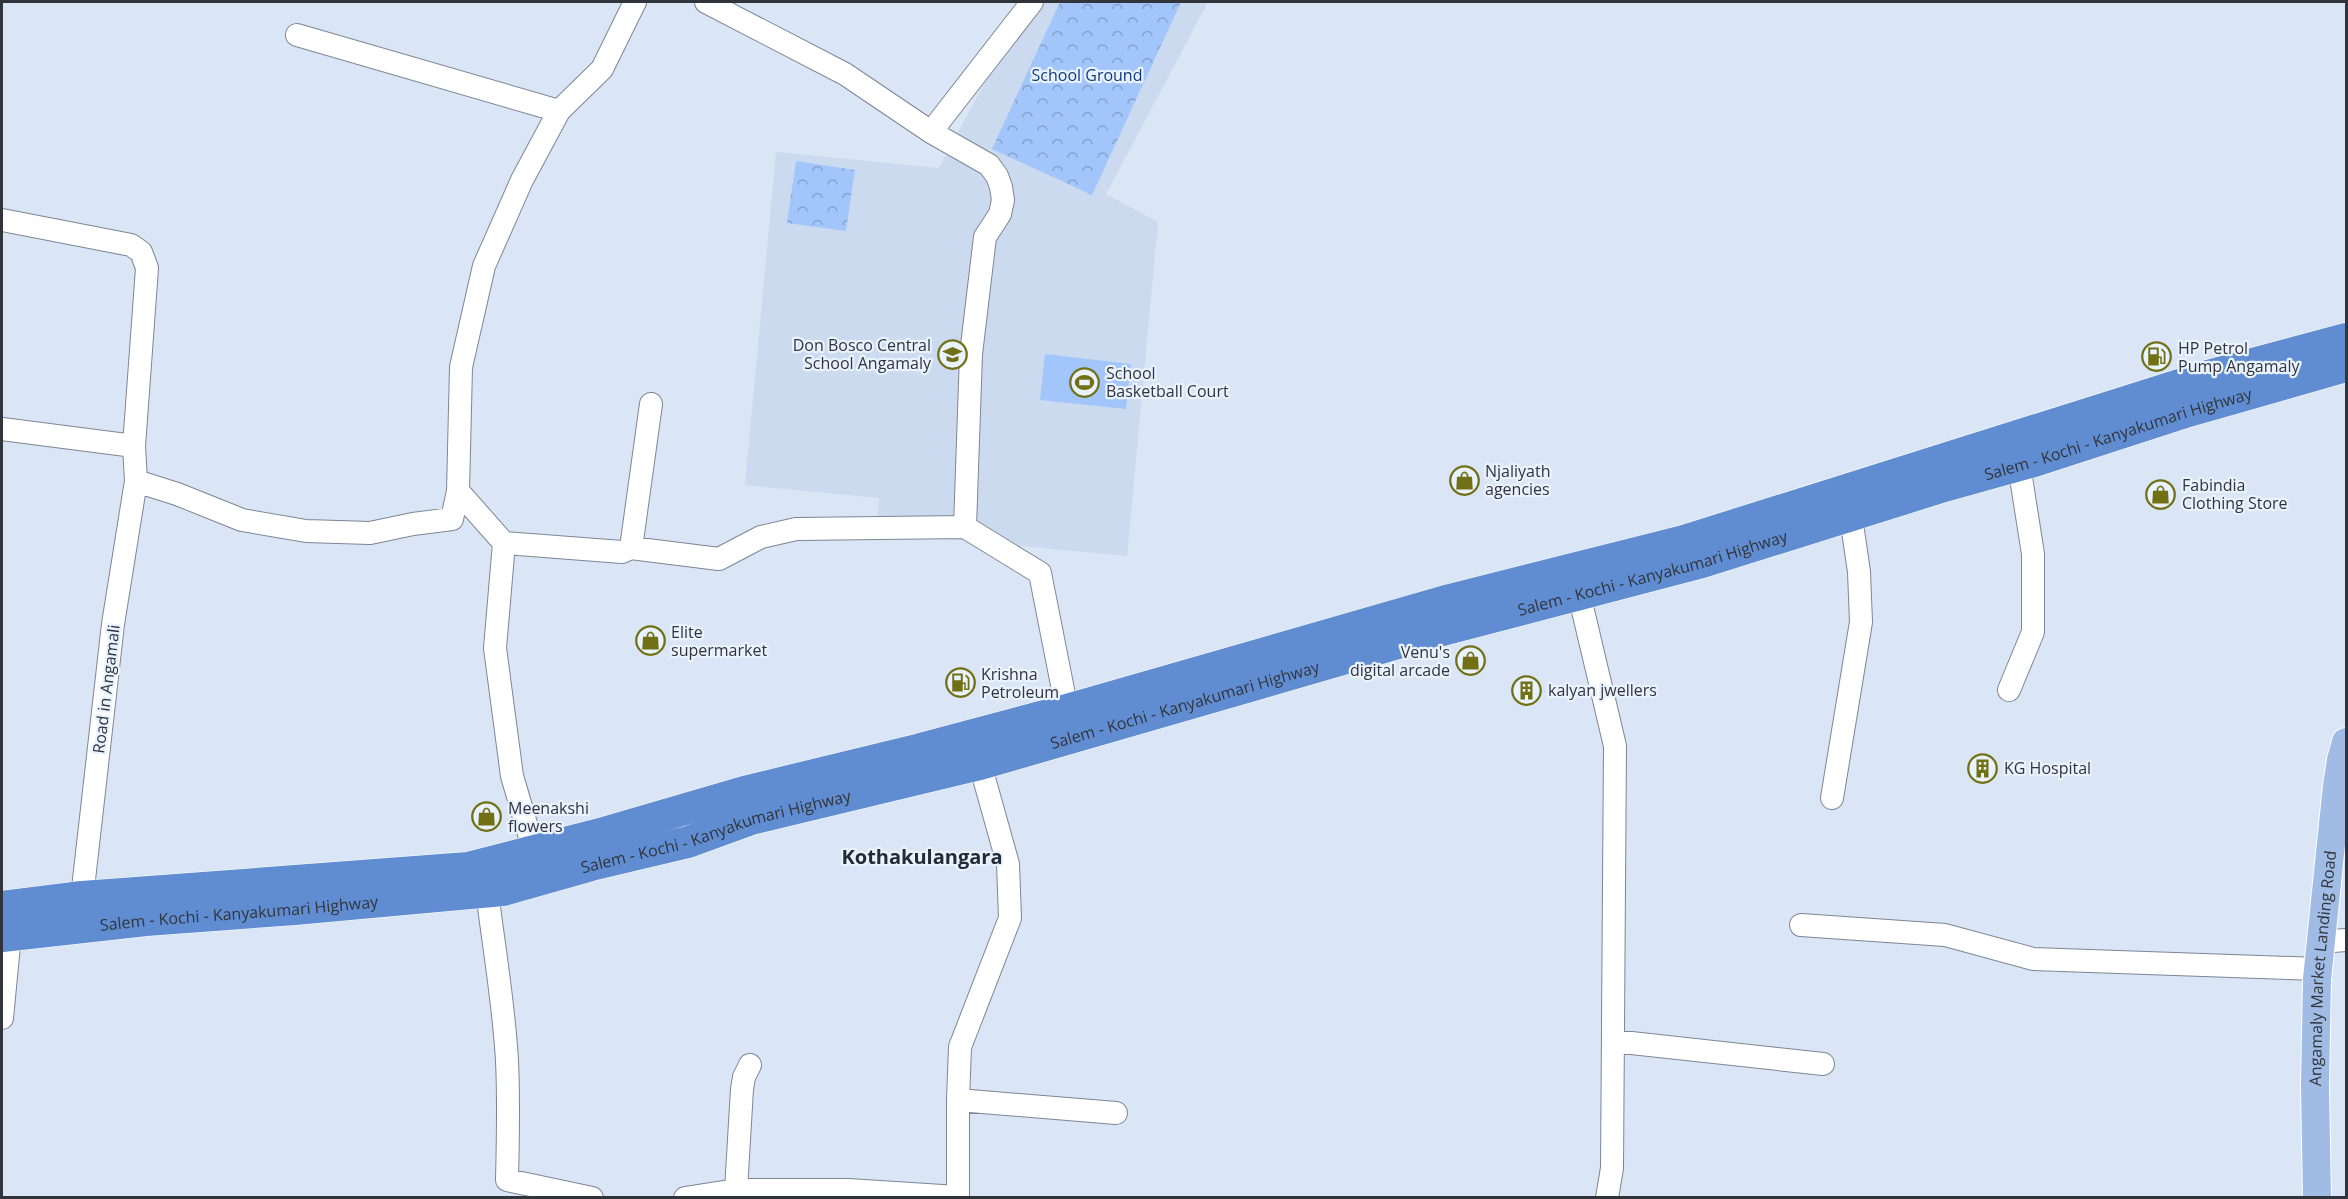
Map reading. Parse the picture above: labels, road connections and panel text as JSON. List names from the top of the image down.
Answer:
{
  "streets": {
    "highway": ["Salem - Kochi - Kanyakumari Highway"],
    "main road": ["Angamaly Market Landing Road"],
    "street": ["Road in Angamali"]
  },
  "crossings": [
    ["Salem - Kochi - Kanyakumari Highway", "Road in Angamali"]
  ],
  "districts": ["Kothakulangara"],
  "parks": ["School Ground"],
  "places": {
    "school or university": ["Don Bosco Central School Angamaly"],
    "fuel station": ["HP Petrol Pump Angamaly", "Krishna Petroleum"],
    "sports": ["School Basketball Court"],
    "shop": [
      "Njaliyath agencies",
      "Fabindia Clothing Store",
      "Elite supermarket",
      "Venu's digital arcade",
      "Meenakshi flowers"
    ],
    "building": ["kalyan jwellers", "KG Hospital"]
  }
}
